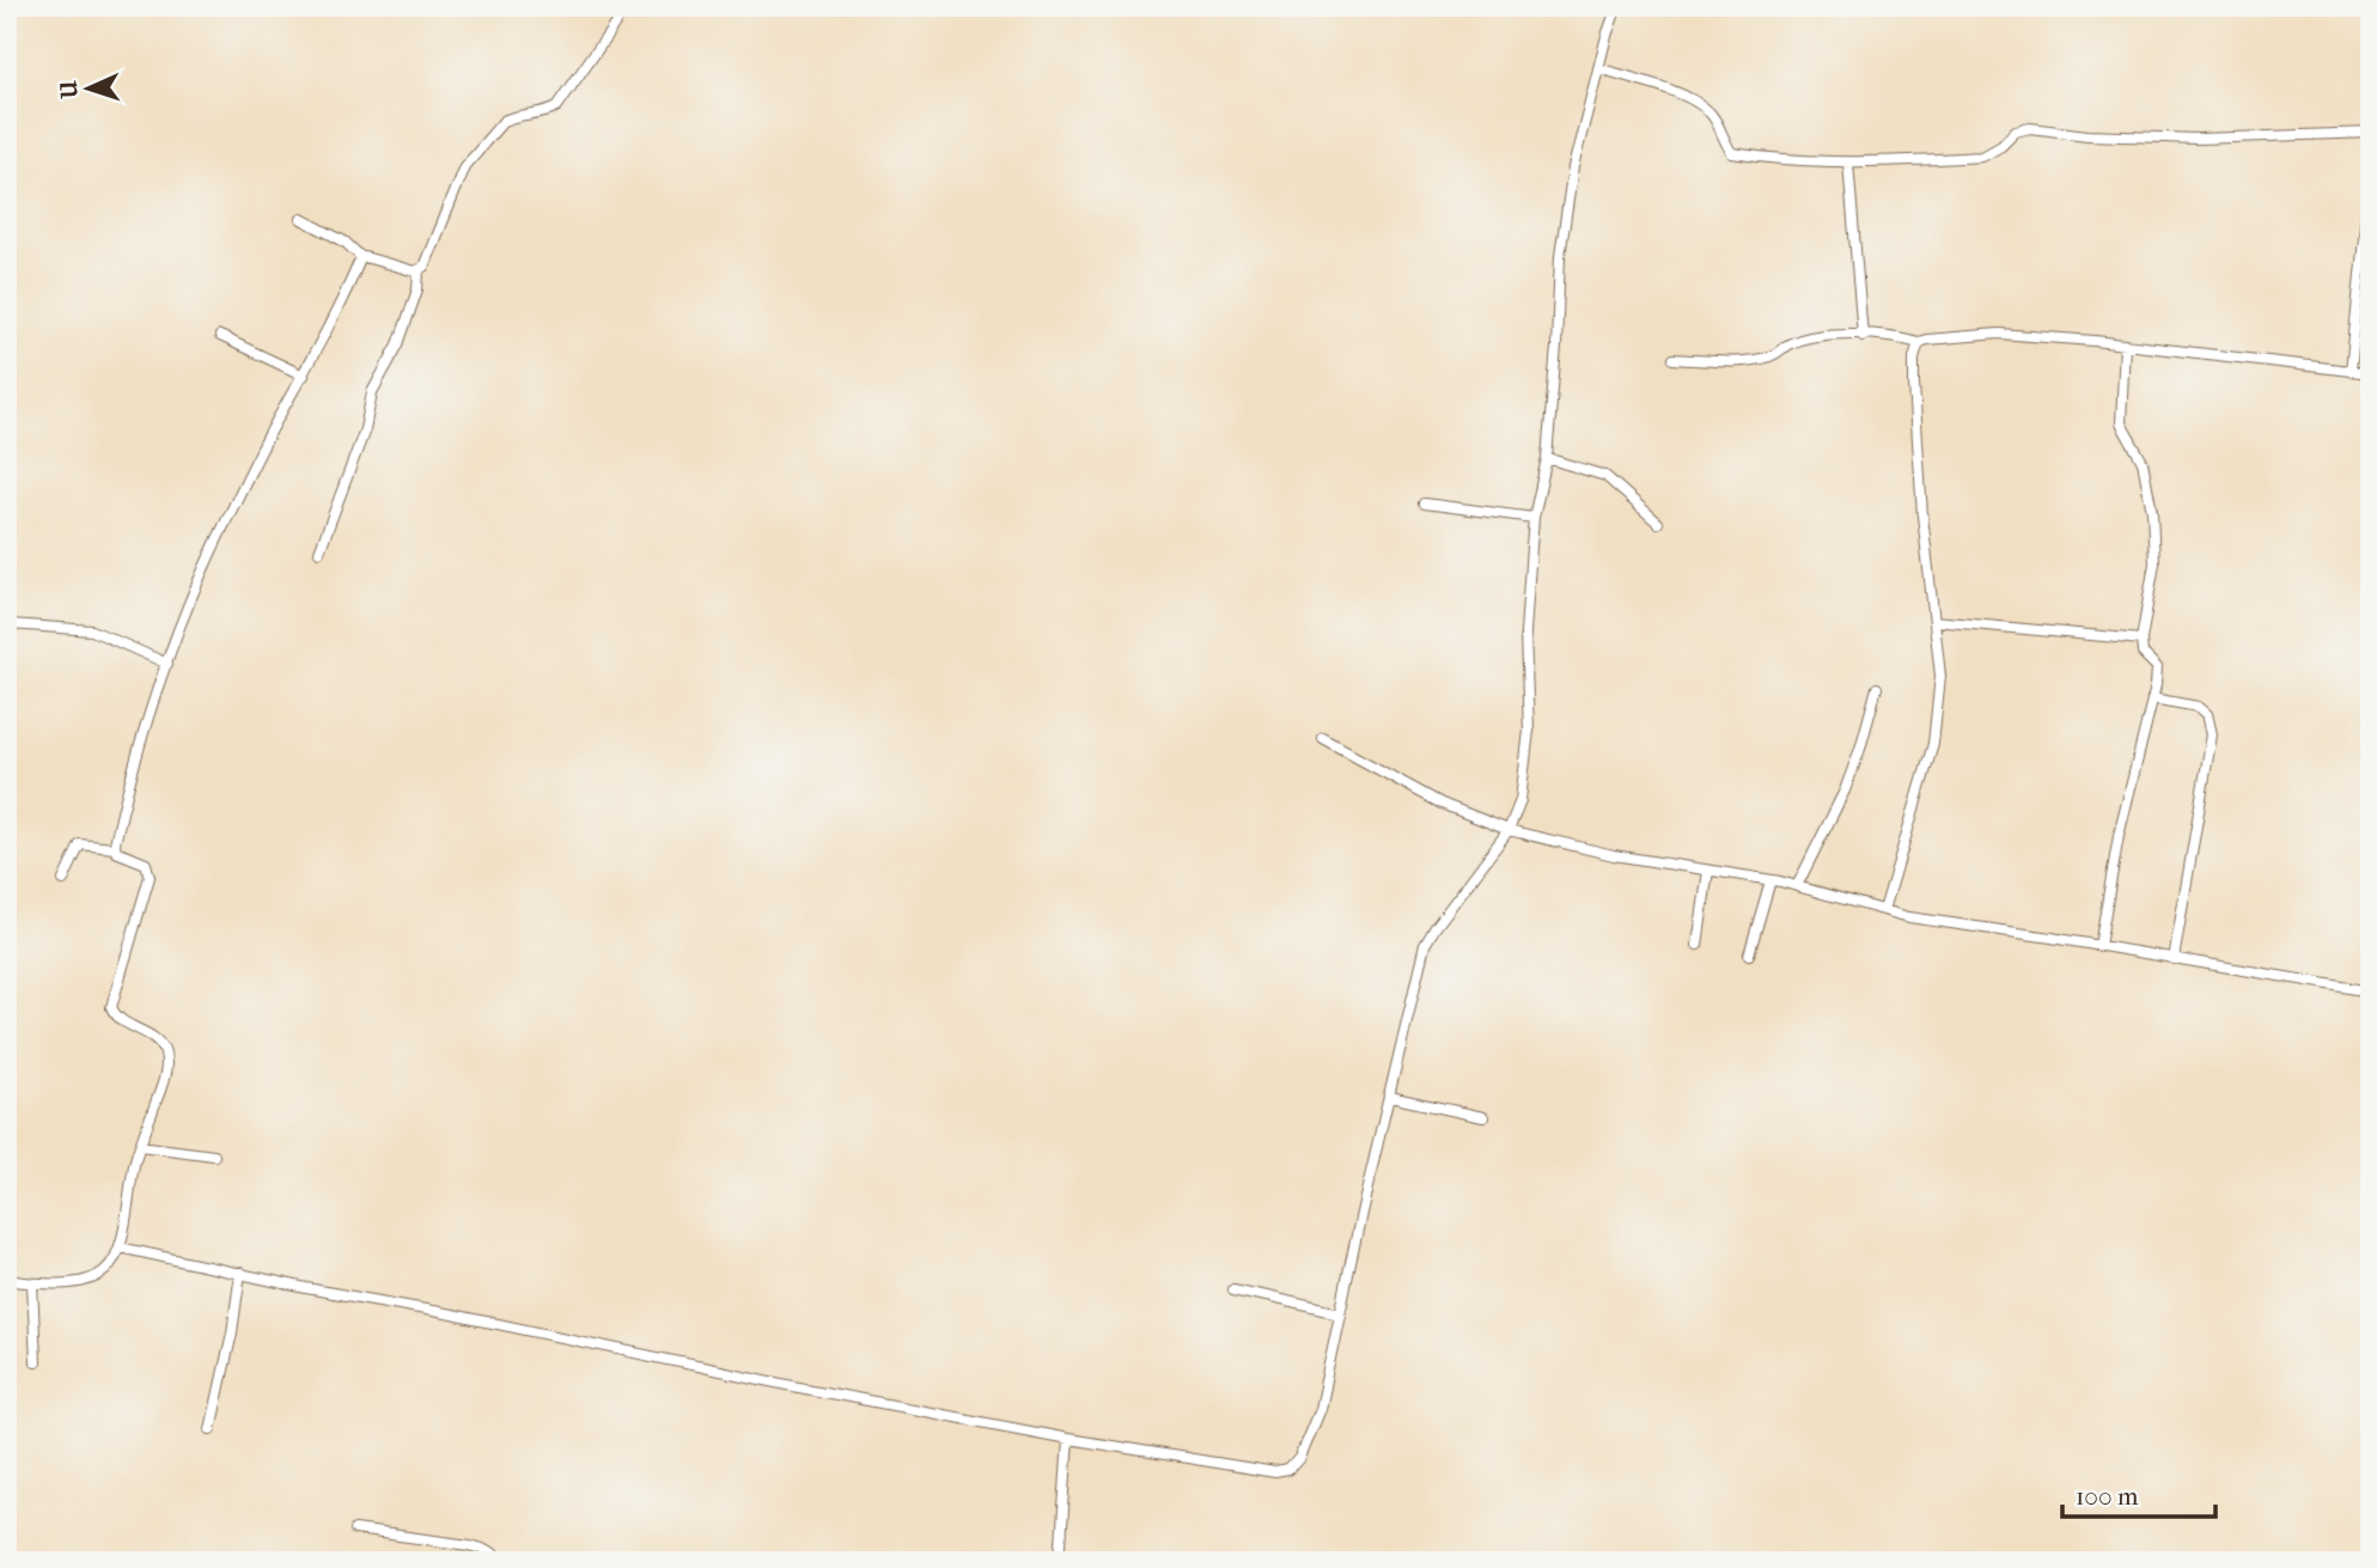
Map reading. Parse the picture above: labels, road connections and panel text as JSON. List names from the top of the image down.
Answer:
{
  "scale_bar": "100 m",
  "north": "left"
}
